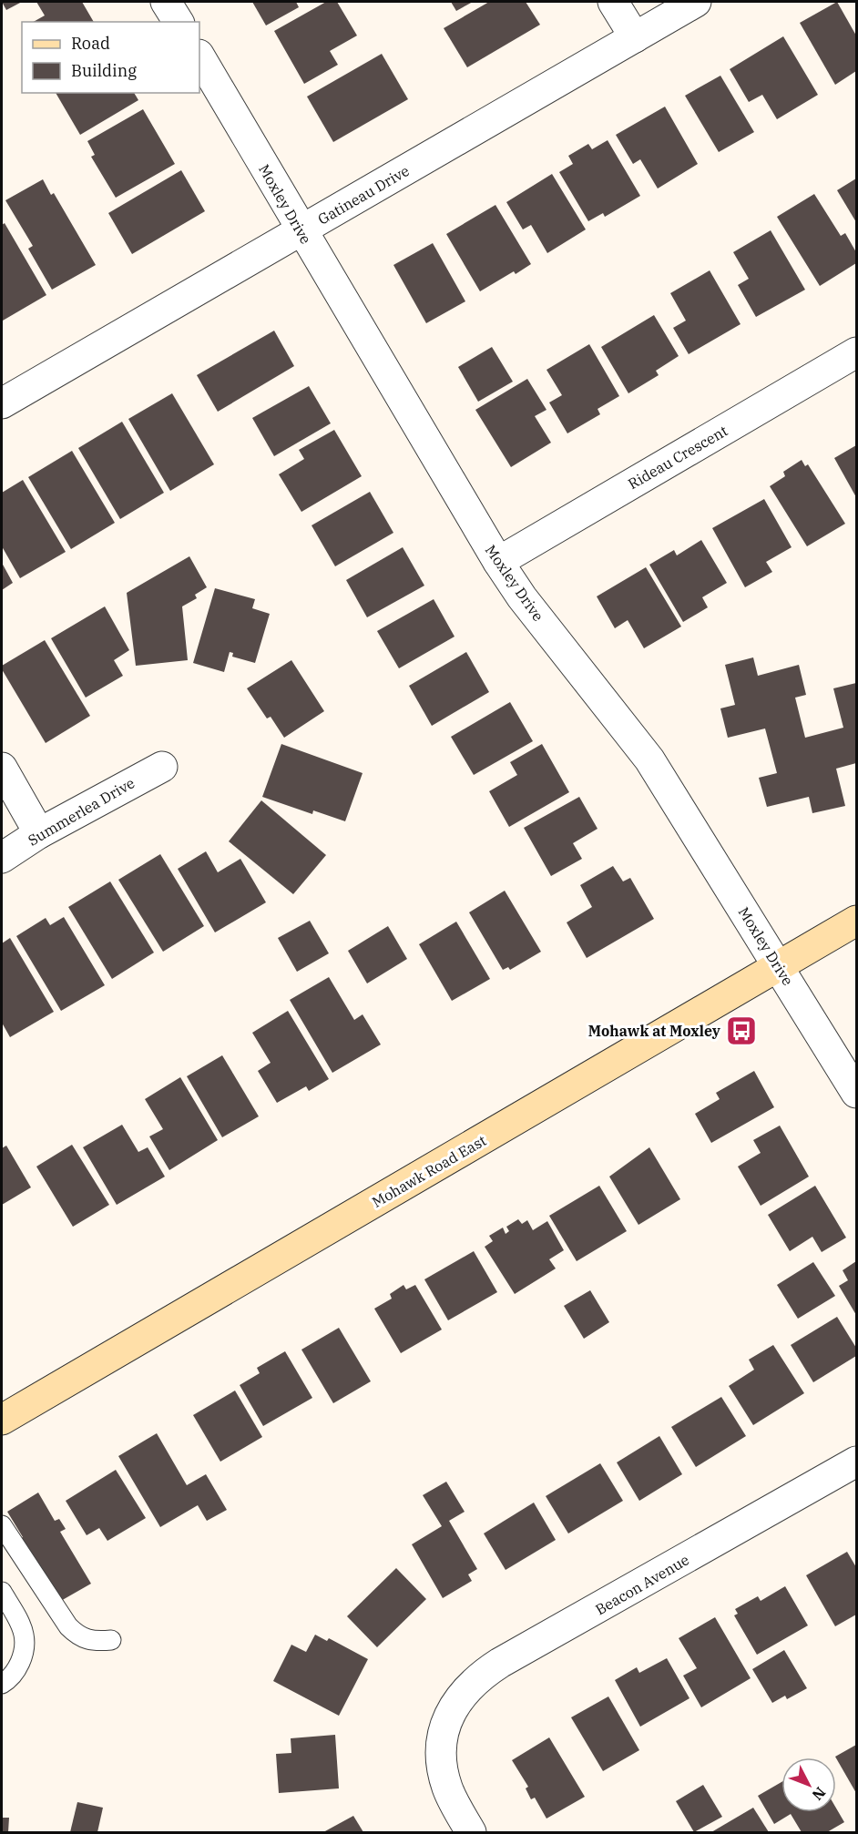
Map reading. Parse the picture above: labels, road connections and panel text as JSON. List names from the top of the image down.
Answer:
{
  "streets": {
    "main road": ["Mohawk Road East"],
    "street": [
      "Gatineau Drive",
      "Moxley Drive",
      "Rideau Crescent",
      "Summerlea Drive",
      "Beacon Avenue"
    ]
  },
  "crossings": [
    ["Gatineau Drive", "Moxley Drive"],
    ["Moxley Drive", "Rideau Crescent"],
    ["Moxley Drive", "Mohawk Road East"]
  ],
  "places": {
    "bus stop": ["Mohawk at Moxley"]
  },
  "legend": ["Road", "Building"],
  "north": "bottom right"
}
